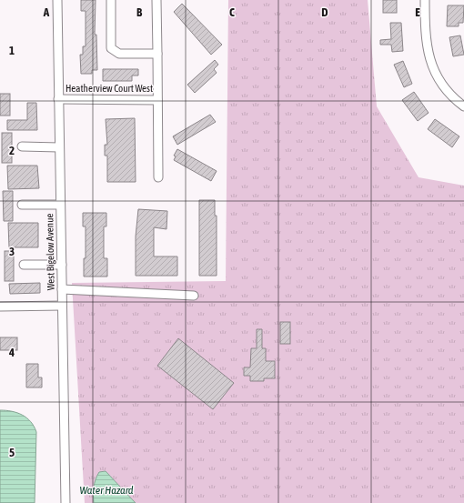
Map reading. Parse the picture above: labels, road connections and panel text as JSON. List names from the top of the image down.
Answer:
{
  "streets": {
    "street": ["Heatherview Court West", "West Bigelow Avenue"]
  },
  "crossings": [
    ["Heatherview Court West", "West Bigelow Avenue"]
  ],
  "water": ["Water Hazard"],
  "grid": {
    "columns": [
      "A",
      "B",
      "C",
      "D",
      "E"
    ],
    "rows": [
      "1",
      "2",
      "3",
      "4",
      "5"
    ]
  }
}
